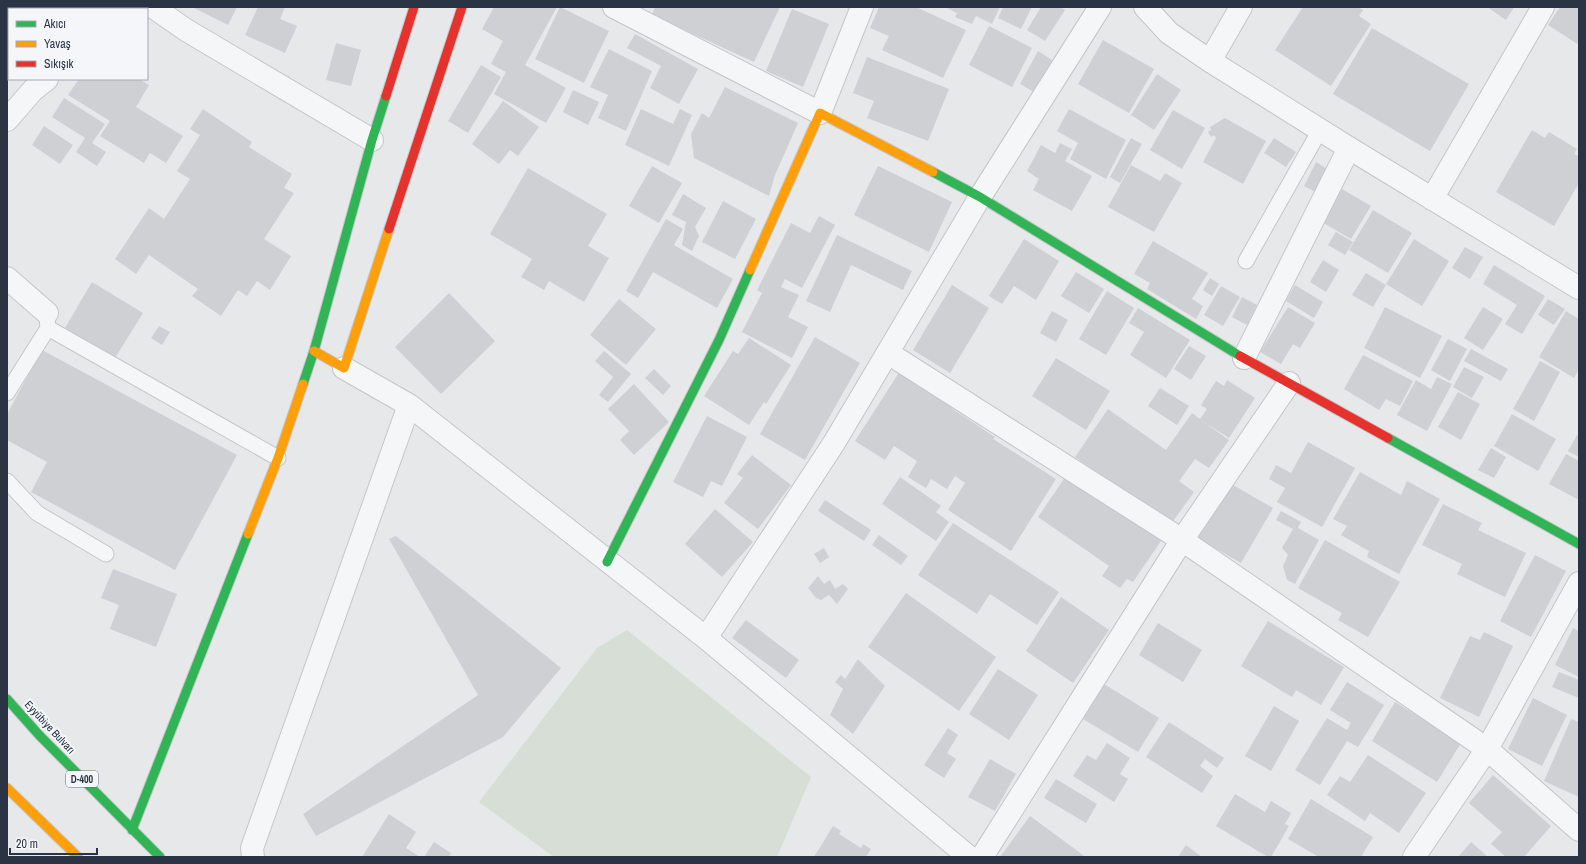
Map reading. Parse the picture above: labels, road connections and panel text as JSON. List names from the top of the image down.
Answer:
{
  "streets": {
    "main road": ["Eyyübiye Bulvarı", "D-400"]
  },
  "legend": ["Akıcı", "Yavaş", "Sıkışık"],
  "scale_bar": "20 m"
}
